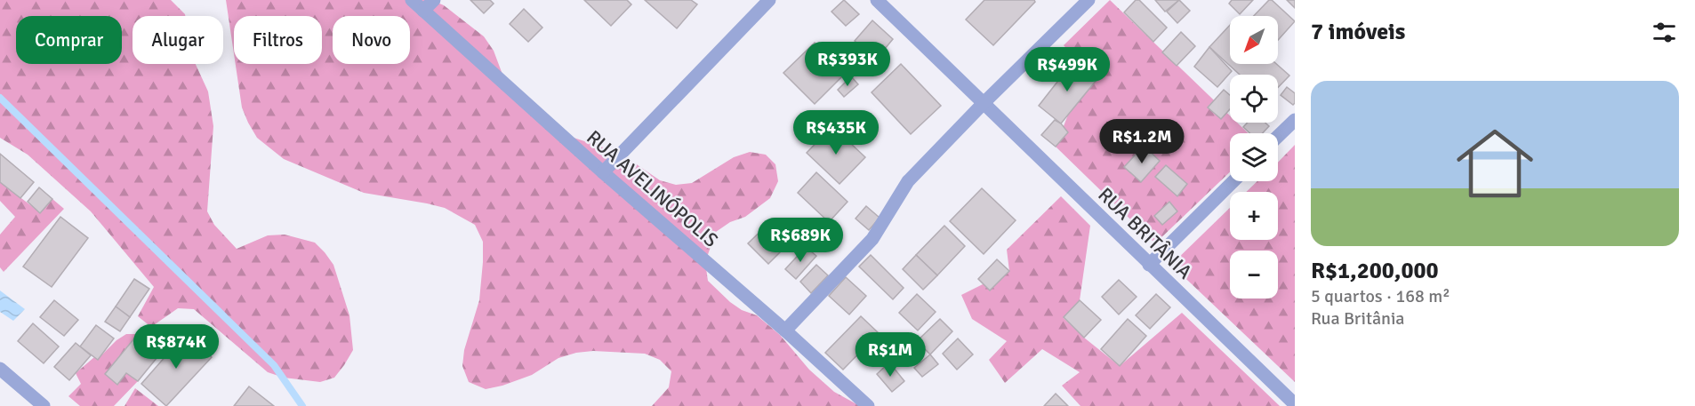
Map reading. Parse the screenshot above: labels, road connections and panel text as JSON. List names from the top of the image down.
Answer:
{
  "streets": {
    "street": ["RUA AVELINÓPOLIS", "RUA BRITÂNIA"]
  },
  "north": "bottom left",
  "page": {
    "heading": "7 imóveis",
    "map_buttons": ["+", "−"],
    "chip": [
      "Comprar",
      "Alugar",
      "Filtros",
      "Novo"
    ],
    "price": [
      "R$393K",
      "R$499K",
      "R$435K",
      "R$1.2M",
      "R$689K",
      "R$874K",
      "R$1M"
    ],
    "list": [
      {
        "name": "R$1,200,000",
        "note": "5 quartos · 168 m² · Rua Britânia"
      }
    ]
  }
}
